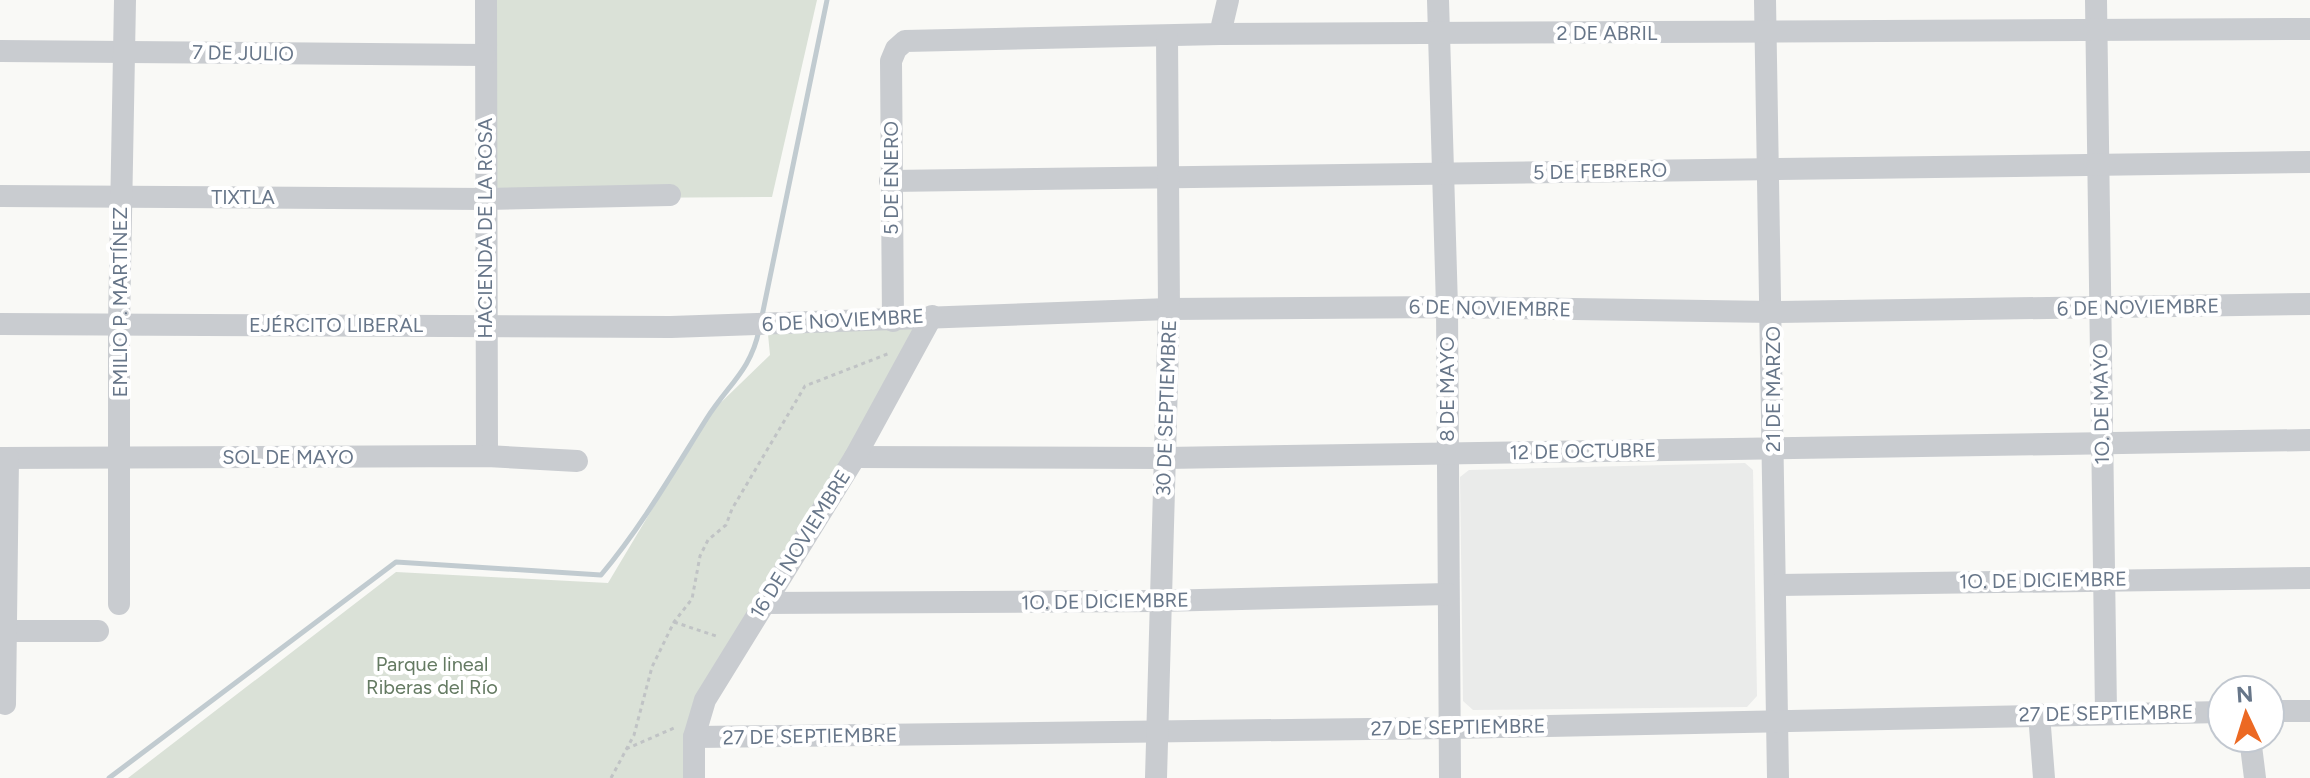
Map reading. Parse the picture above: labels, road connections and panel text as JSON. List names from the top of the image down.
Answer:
{
  "streets": {
    "street": [
      "2 DE ABRIL",
      "7 DE JULIO",
      "5 DE FEBRERO",
      "5 DE ENERO",
      "TIXTLA",
      "HACIENDA DE LA ROSA",
      "EMILIO P. MARTÍNEZ",
      "6 DE NOVIEMBRE",
      "EJÉRCITO LIBERAL",
      "8 DE MAYO",
      "21 DE MARZO",
      "1O. DE MAYO",
      "30 DE SEPTIEMBRE",
      "12 DE OCTUBRE",
      "SOL DE MAYO",
      "16 DE NOVIEMBRE",
      "1O. DE DICIEMBRE",
      "27 DE SEPTIEMBRE"
    ]
  },
  "crossings": [
    ["2 DE ABRIL", "5 DE ENERO"],
    ["2 DE ABRIL", "8 DE MAYO"],
    ["2 DE ABRIL", "21 DE MARZO"],
    ["2 DE ABRIL", "1O. DE MAYO"],
    ["2 DE ABRIL", "30 DE SEPTIEMBRE"],
    ["7 DE JULIO", "HACIENDA DE LA ROSA"],
    ["7 DE JULIO", "EMILIO P. MARTÍNEZ"],
    ["5 DE FEBRERO", "5 DE ENERO"],
    ["5 DE FEBRERO", "8 DE MAYO"],
    ["5 DE FEBRERO", "21 DE MARZO"],
    ["5 DE FEBRERO", "1O. DE MAYO"],
    ["5 DE FEBRERO", "30 DE SEPTIEMBRE"],
    ["5 DE ENERO", "6 DE NOVIEMBRE"],
    ["TIXTLA", "HACIENDA DE LA ROSA"],
    ["TIXTLA", "EMILIO P. MARTÍNEZ"],
    ["HACIENDA DE LA ROSA", "EJÉRCITO LIBERAL"],
    ["HACIENDA DE LA ROSA", "SOL DE MAYO"],
    ["EMILIO P. MARTÍNEZ", "EJÉRCITO LIBERAL"],
    ["EMILIO P. MARTÍNEZ", "SOL DE MAYO"],
    ["6 DE NOVIEMBRE", "EJÉRCITO LIBERAL"],
    ["6 DE NOVIEMBRE", "8 DE MAYO"],
    ["6 DE NOVIEMBRE", "21 DE MARZO"],
    ["6 DE NOVIEMBRE", "1O. DE MAYO"],
    ["6 DE NOVIEMBRE", "30 DE SEPTIEMBRE"],
    ["6 DE NOVIEMBRE", "16 DE NOVIEMBRE"],
    ["8 DE MAYO", "12 DE OCTUBRE"],
    ["8 DE MAYO", "1O. DE DICIEMBRE"],
    ["8 DE MAYO", "27 DE SEPTIEMBRE"],
    ["21 DE MARZO", "12 DE OCTUBRE"],
    ["21 DE MARZO", "1O. DE DICIEMBRE"],
    ["21 DE MARZO", "27 DE SEPTIEMBRE"],
    ["1O. DE MAYO", "12 DE OCTUBRE"],
    ["1O. DE MAYO", "1O. DE DICIEMBRE"],
    ["1O. DE MAYO", "27 DE SEPTIEMBRE"],
    ["30 DE SEPTIEMBRE", "12 DE OCTUBRE"],
    ["30 DE SEPTIEMBRE", "1O. DE DICIEMBRE"],
    ["30 DE SEPTIEMBRE", "27 DE SEPTIEMBRE"],
    ["12 DE OCTUBRE", "16 DE NOVIEMBRE"],
    ["16 DE NOVIEMBRE", "1O. DE DICIEMBRE"],
    ["16 DE NOVIEMBRE", "27 DE SEPTIEMBRE"]
  ],
  "parks": ["Parque lineal Riberas del Río"],
  "north": "top"
}
